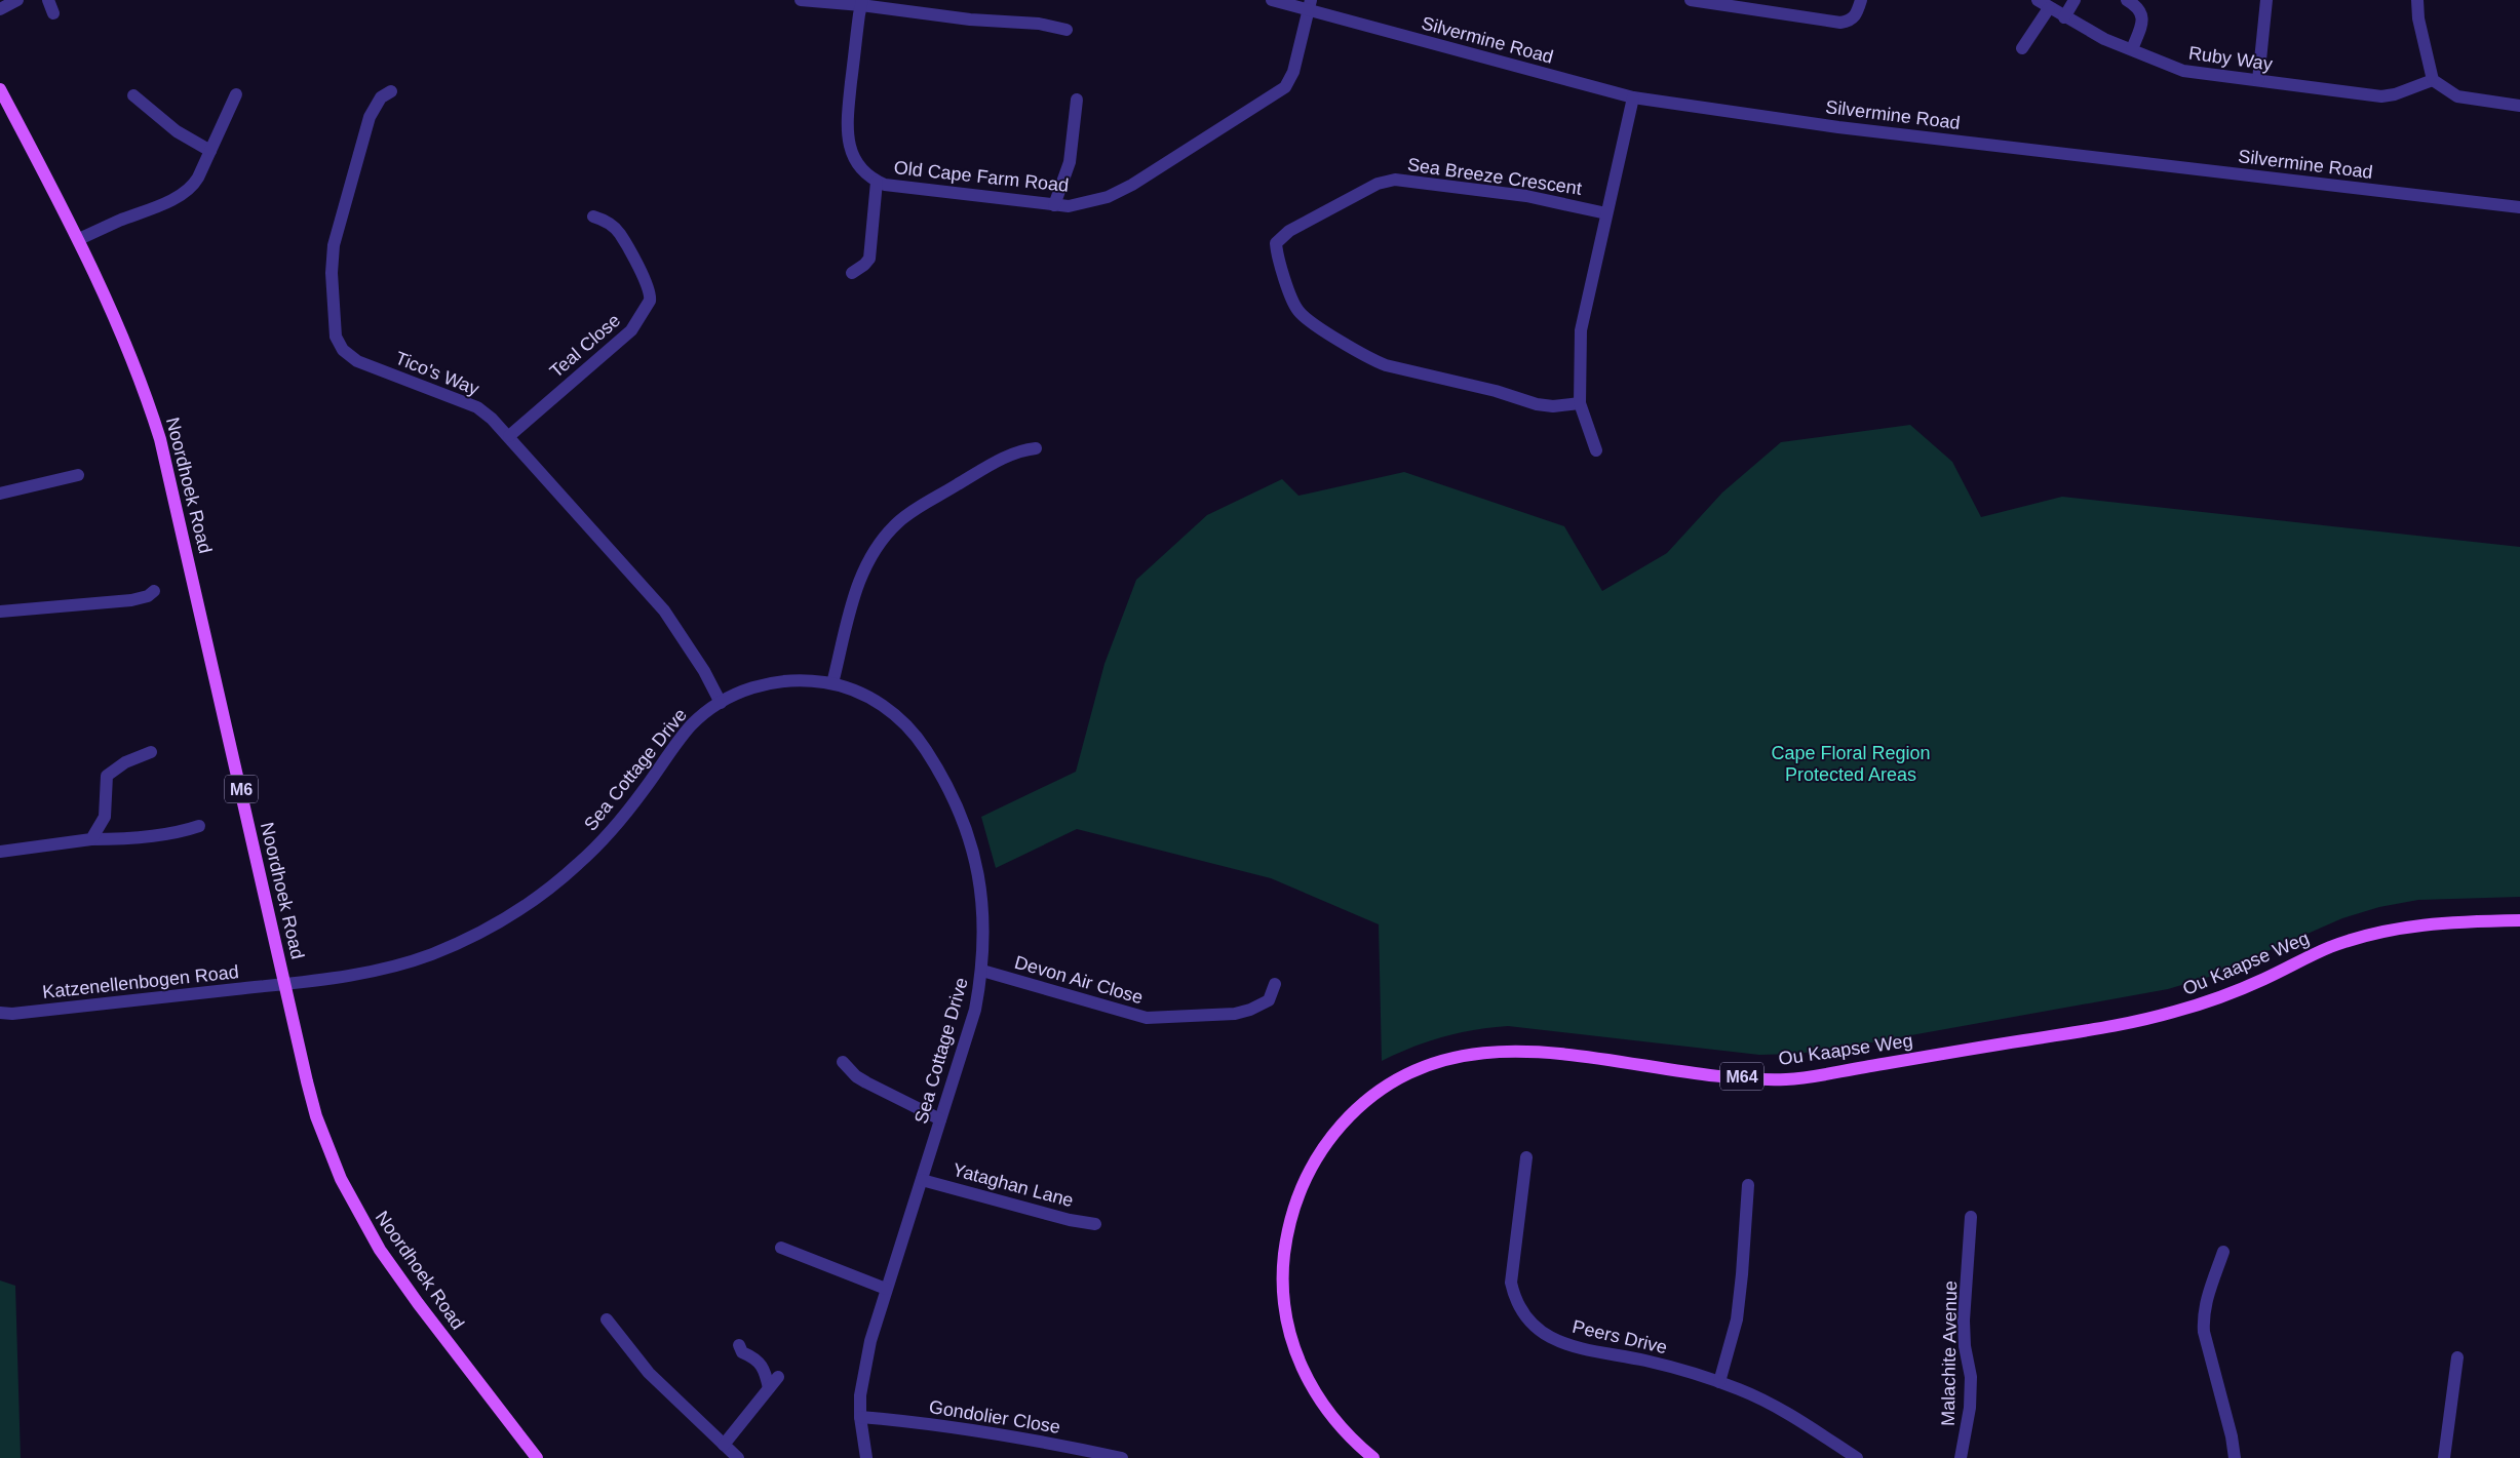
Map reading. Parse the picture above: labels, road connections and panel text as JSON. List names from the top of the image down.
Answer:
{
  "streets": {
    "main road": [
      "Noordhoek Road",
      "M6",
      "Ou Kaapse Weg",
      "M64"
    ],
    "street": [
      "Silvermine Road",
      "Ruby Way",
      "Old Cape Farm Road",
      "Sea Breeze Crescent",
      "Teal Close",
      "Tico's Way",
      "Sea Cottage Drive",
      "Devon Air Close",
      "Katzenellenbogen Road",
      "Yataghan Lane",
      "Peers Drive",
      "Malachite Avenue",
      "Gondolier Close"
    ]
  },
  "crossings": [
    ["Silvermine Road", "Old Cape Farm Road"],
    ["Teal Close", "Tico's Way"],
    ["Tico's Way", "Sea Cottage Drive"],
    ["Noordhoek Road", "Sea Cottage Drive"],
    ["Noordhoek Road", "Katzenellenbogen Road"],
    ["Sea Cottage Drive", "Devon Air Close"],
    ["Sea Cottage Drive", "Katzenellenbogen Road"],
    ["Sea Cottage Drive", "Yataghan Lane"],
    ["Sea Cottage Drive", "Gondolier Close"]
  ],
  "parks": ["Cape Floral Region Protected Areas"]
}
